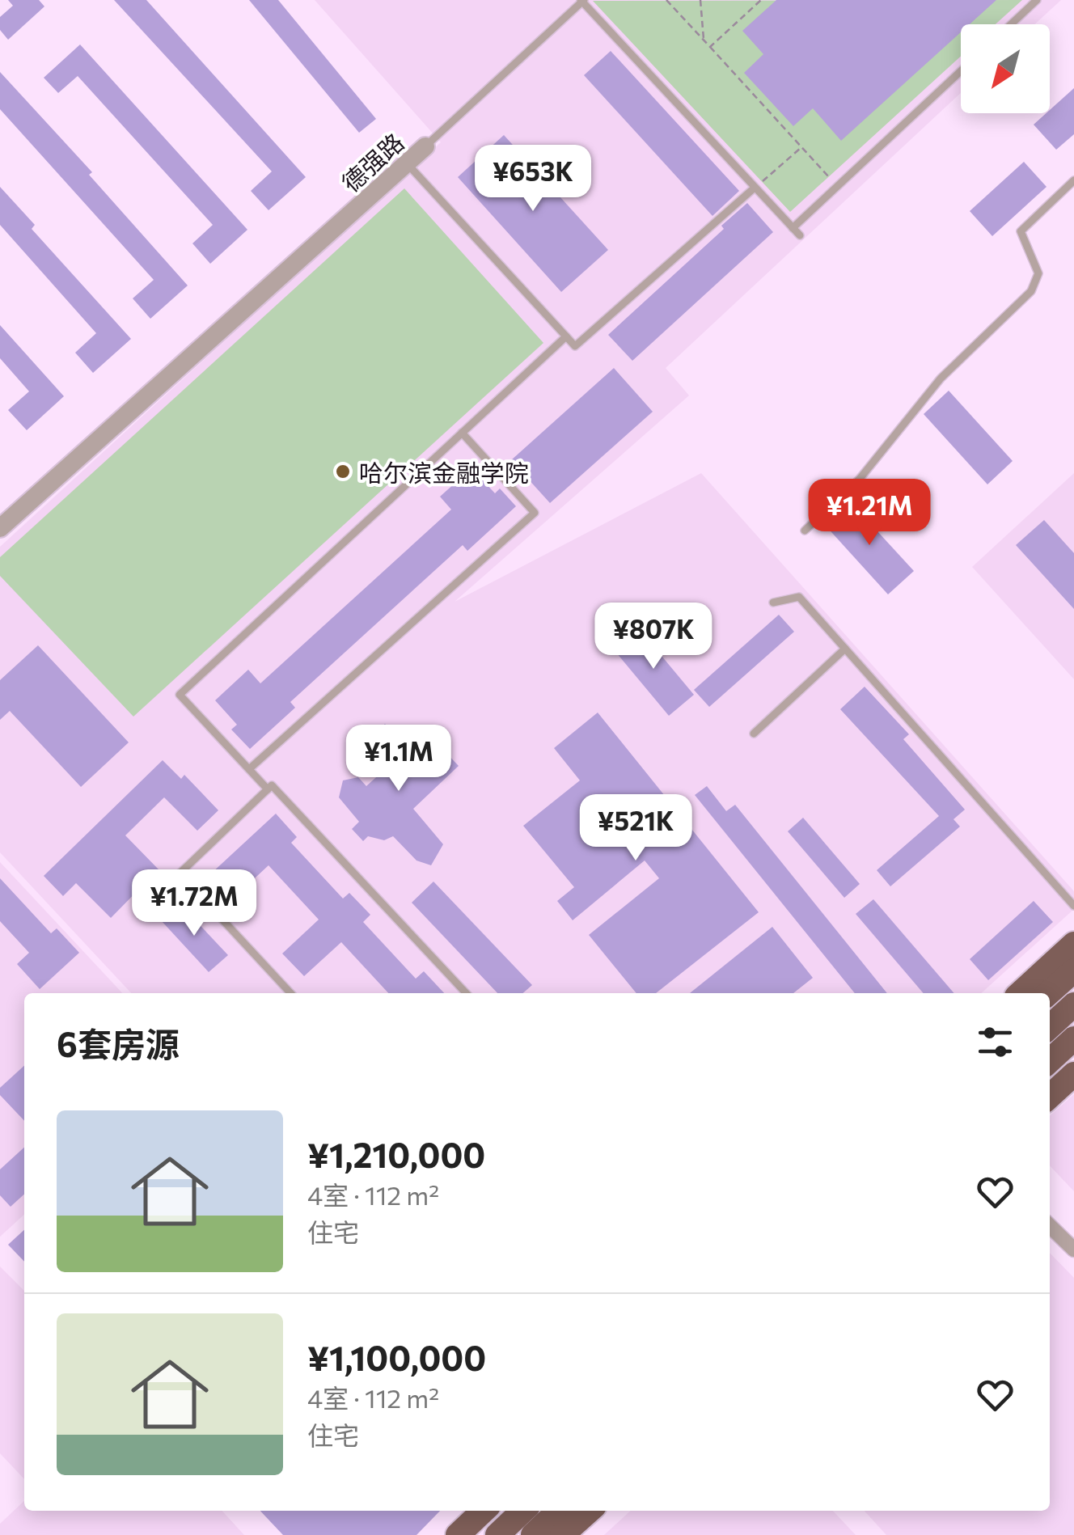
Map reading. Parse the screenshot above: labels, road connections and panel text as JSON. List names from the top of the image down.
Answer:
{
  "streets": {
    "street": ["德强路"]
  },
  "places": ["哈尔滨金融学院"],
  "north": "bottom left",
  "page": {
    "price": [
      "¥653K",
      "¥1.21M",
      "¥807K",
      "¥1.1M",
      "¥521K",
      "¥1.72M"
    ],
    "heading": "6套房源",
    "list": [
      {
        "name": "¥1,210,000",
        "note": "4室 · 112 m² · 住宅"
      },
      {
        "name": "¥1,100,000",
        "note": "4室 · 112 m² · 住宅"
      }
    ]
  }
}
